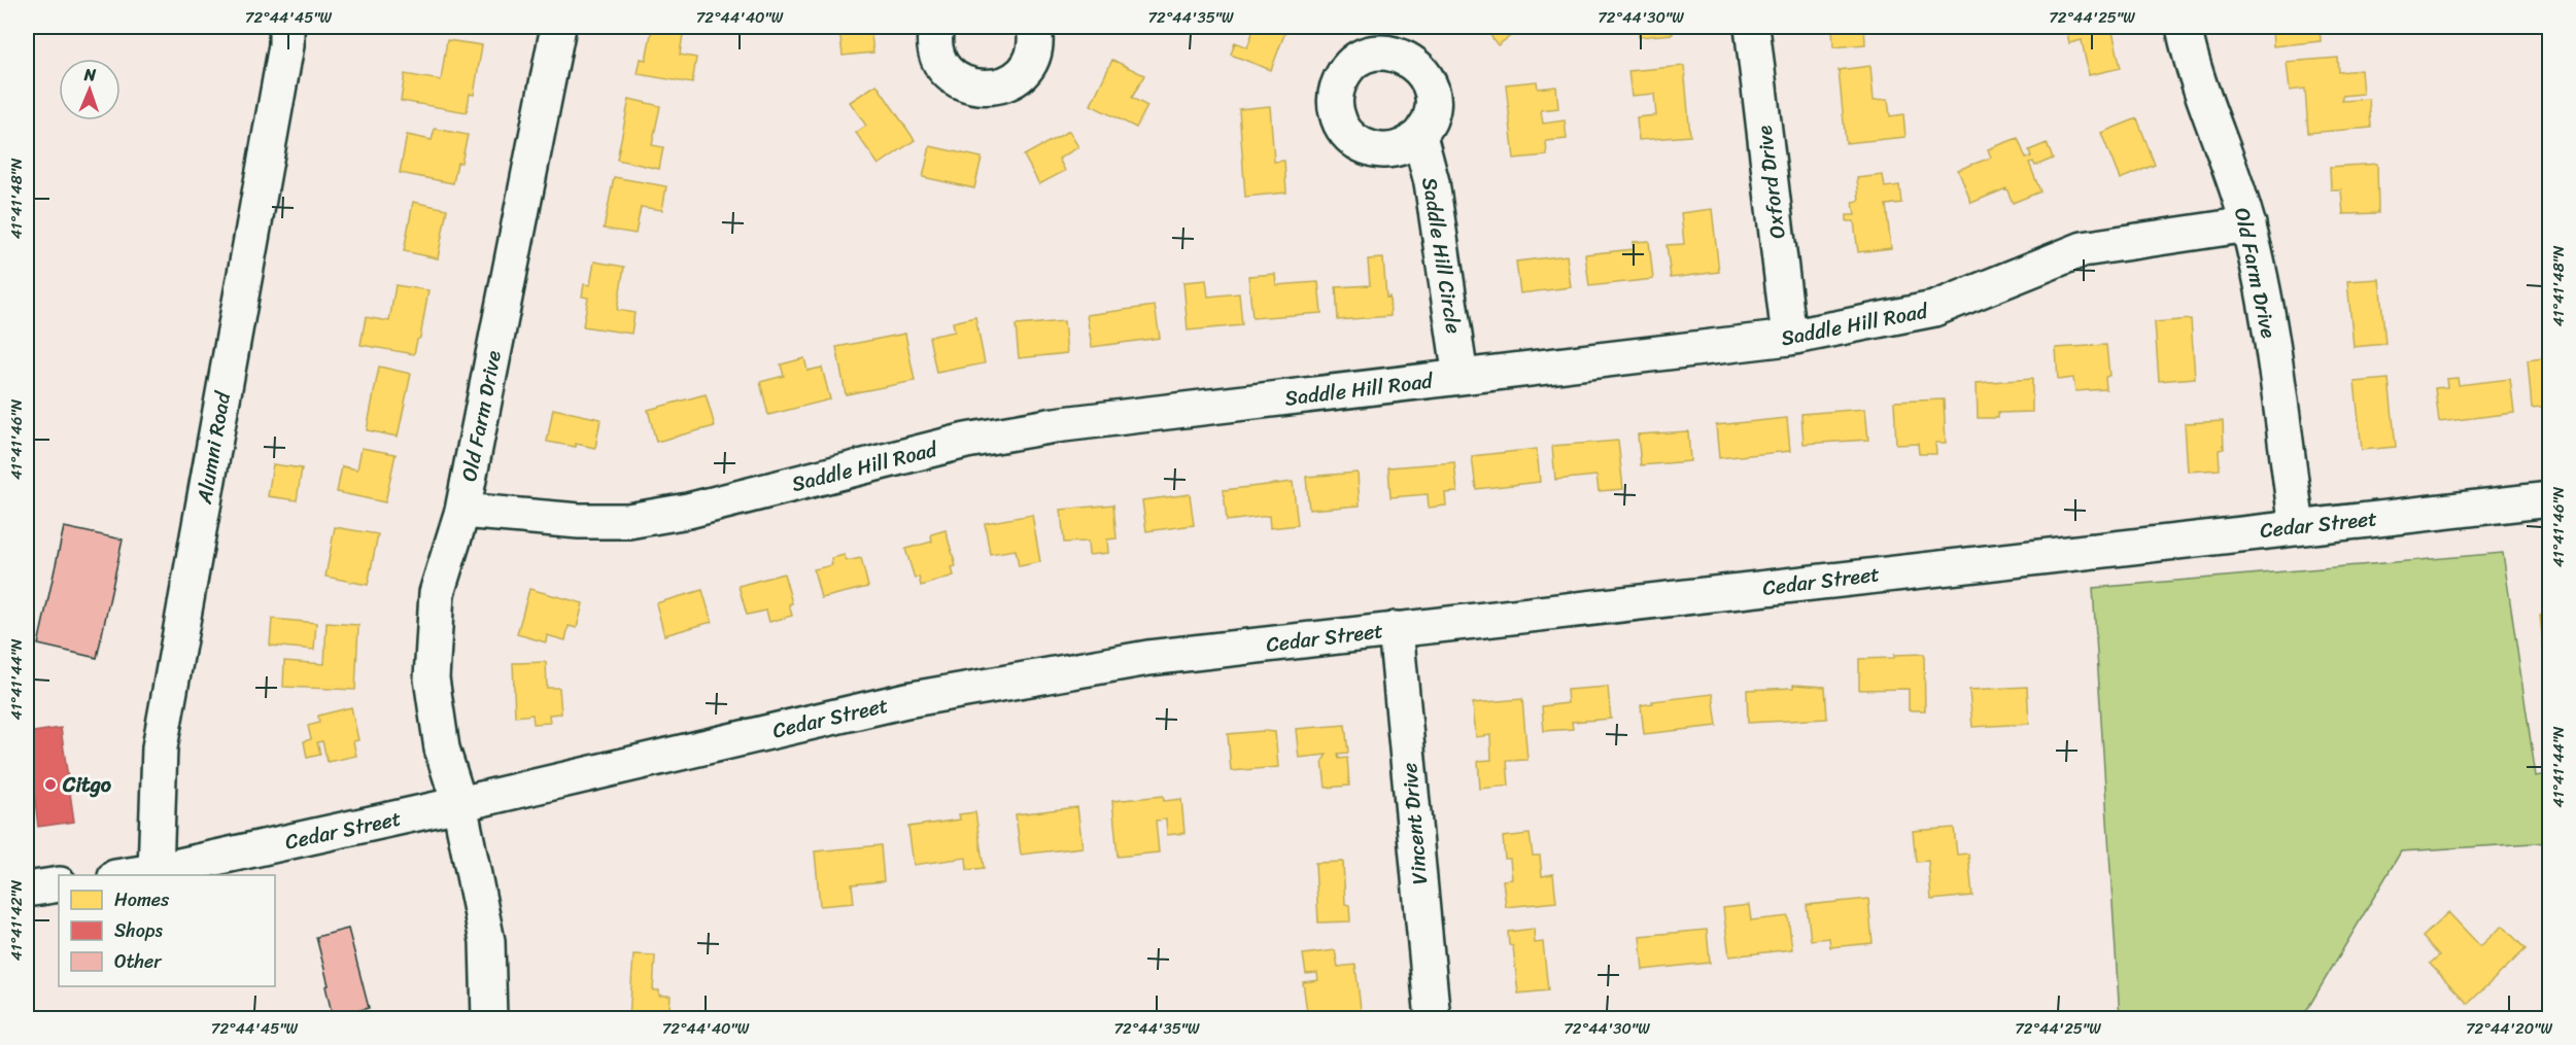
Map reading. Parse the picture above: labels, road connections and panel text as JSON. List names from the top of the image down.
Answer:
{
  "streets": {
    "street": [
      "Oxford Drive",
      "Saddle Hill Circle",
      "Old Farm Drive",
      "Saddle Hill Road",
      "Alumni Road",
      "Cedar Street",
      "Vincent Drive"
    ]
  },
  "crossings": [
    ["Oxford Drive", "Saddle Hill Road"],
    ["Saddle Hill Circle", "Saddle Hill Road"],
    ["Old Farm Drive", "Saddle Hill Road"],
    ["Old Farm Drive", "Cedar Street"],
    ["Alumni Road", "Cedar Street"],
    ["Cedar Street", "Vincent Drive"]
  ],
  "places": ["Citgo"],
  "legend": ["Homes", "Shops", "Other"],
  "north": "top",
  "coordinates": [
    "72°44'45\"W",
    "72°44'40\"W",
    "72°44'35\"W",
    "72°44'30\"W",
    "72°44'25\"W",
    "41°41'48\"N",
    "41°41'46\"N",
    "41°41'44\"N",
    "41°41'42\"N",
    "72°44'20\"W"
  ]
}
